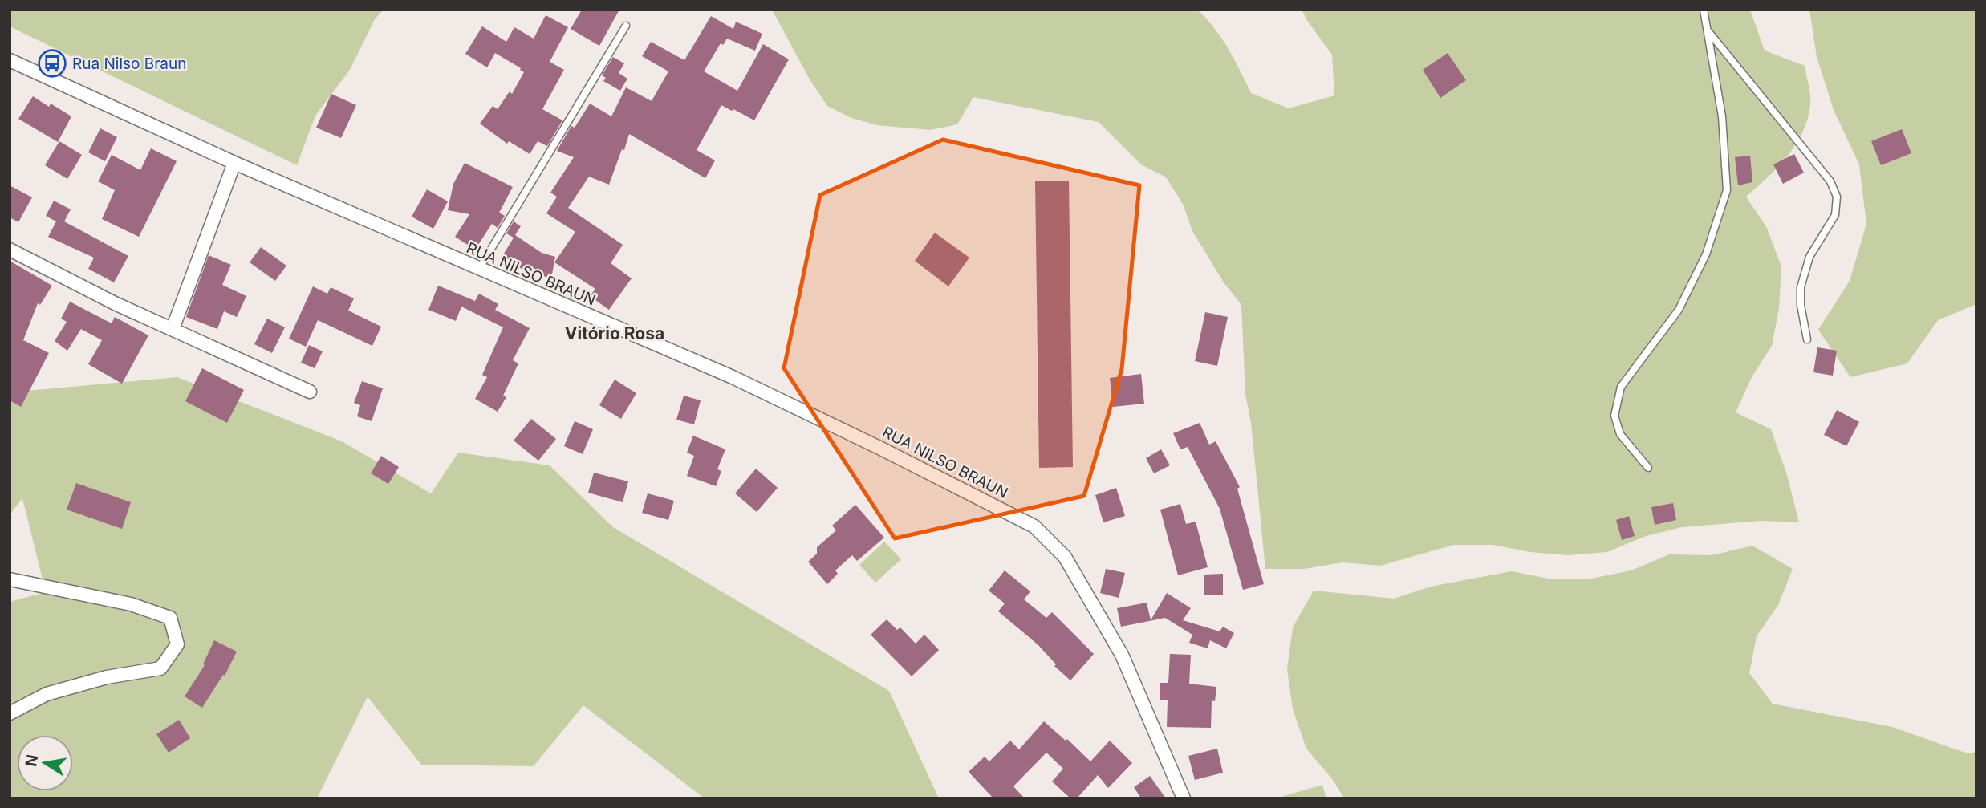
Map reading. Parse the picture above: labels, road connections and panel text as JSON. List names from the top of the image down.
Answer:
{
  "streets": {
    "street": ["RUA NILSO BRAUN"]
  },
  "districts": ["Vitório Rosa"],
  "places": {
    "bus stop": ["Rua Nilso Braun"]
  },
  "north": "left"
}
